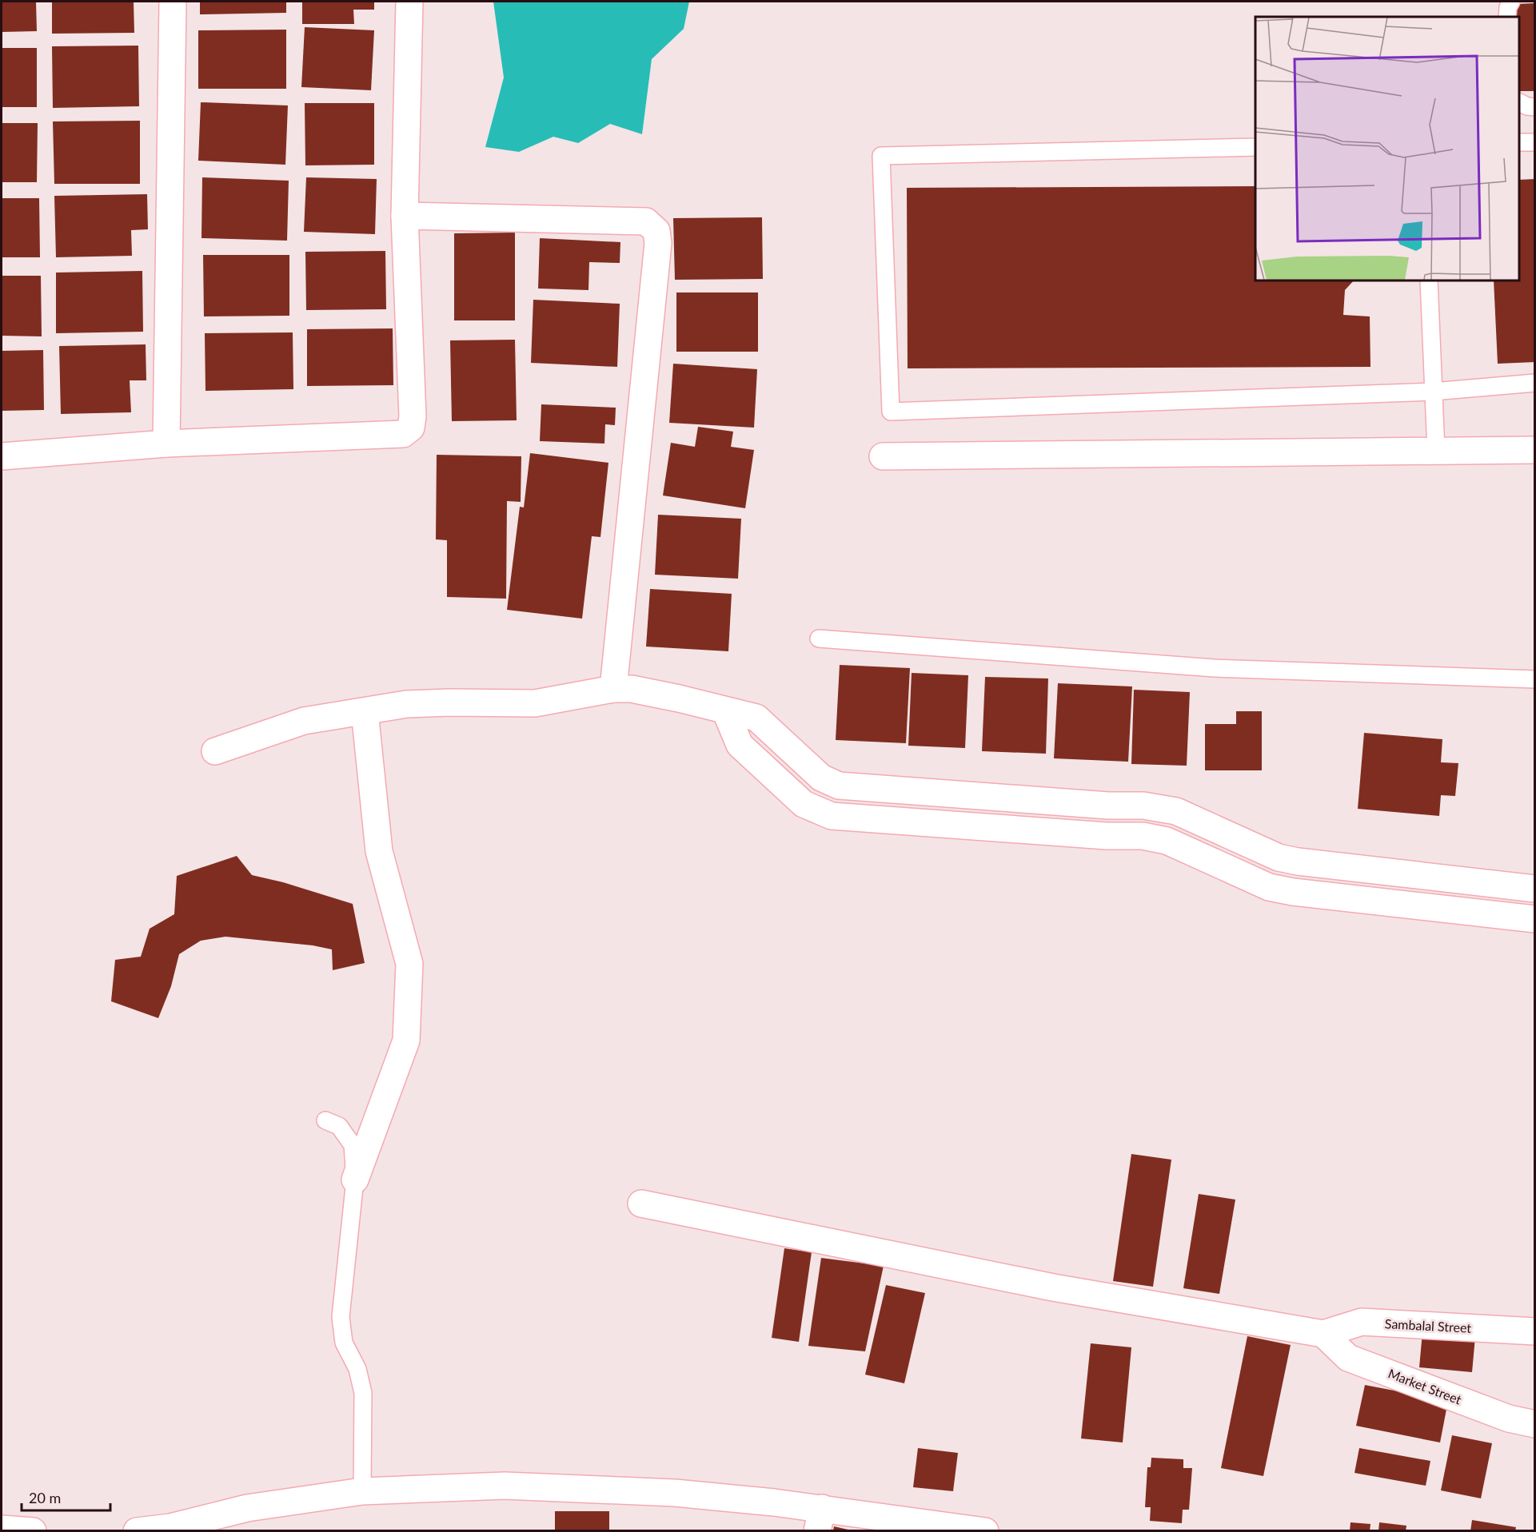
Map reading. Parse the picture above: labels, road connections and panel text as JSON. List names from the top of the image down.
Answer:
{
  "streets": {
    "street": ["Sambalal Street", "Market Street"]
  },
  "crossings": [
    ["Sambalal Street", "Market Street"]
  ],
  "scale_bar": "20 m"
}
